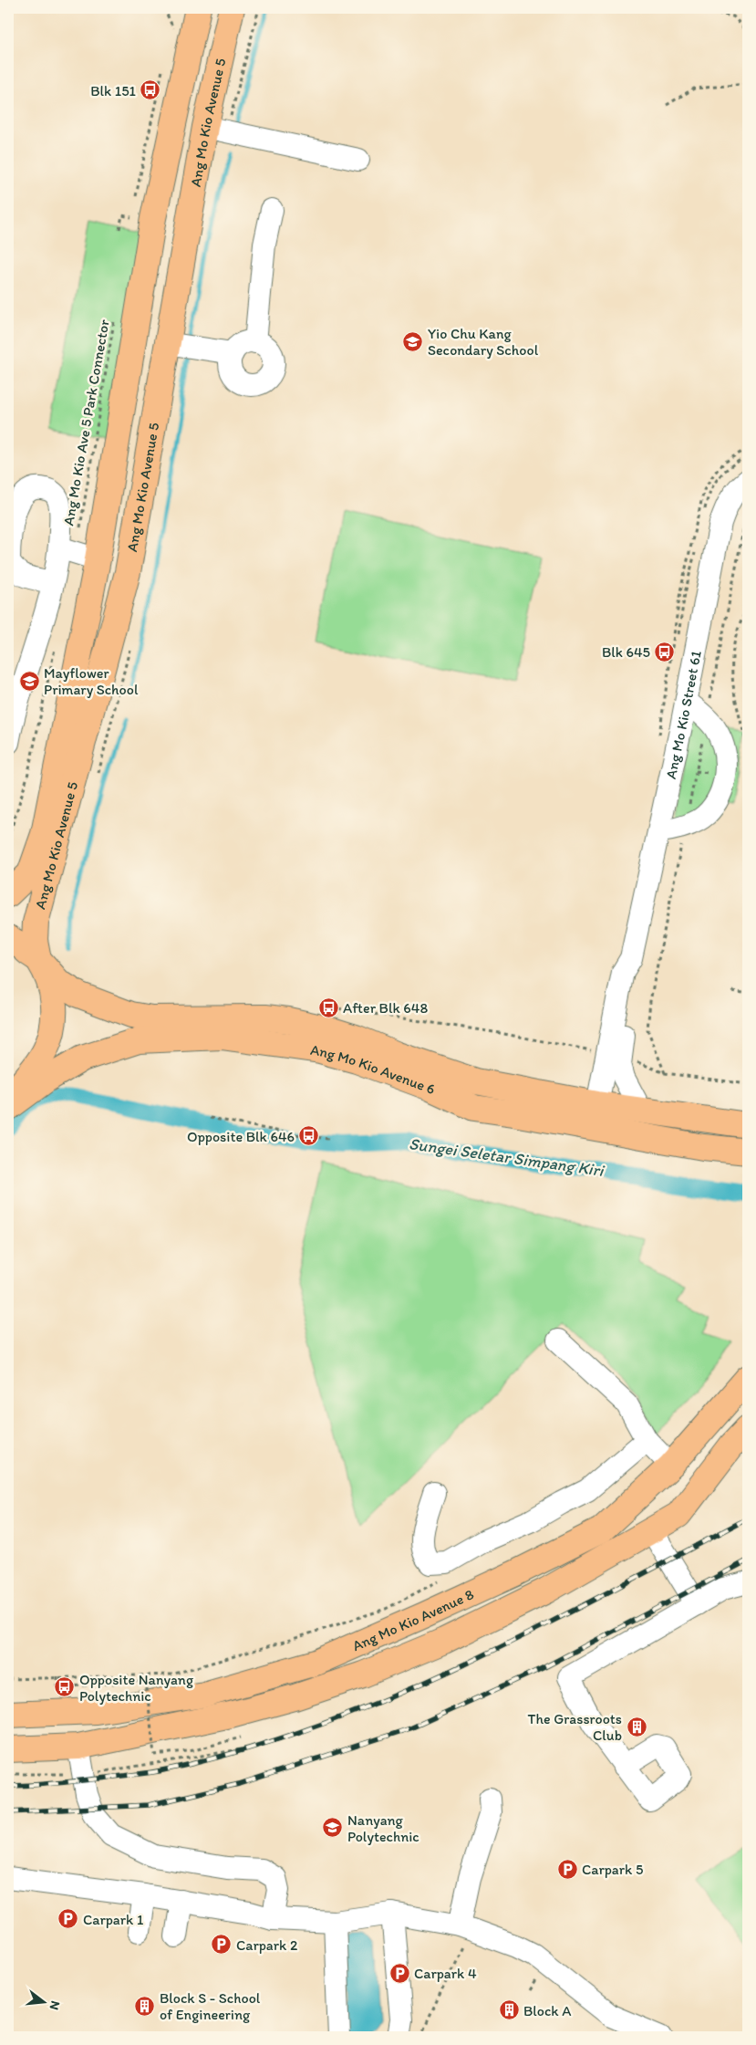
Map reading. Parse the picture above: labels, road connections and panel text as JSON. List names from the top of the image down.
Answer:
{
  "streets": {
    "main road": ["Ang Mo Kio Avenue 5", "Ang Mo Kio Avenue 6", "Ang Mo Kio Avenue 8"],
    "street": ["Ang Mo Kio Street 61"],
    "path": ["Ang Mo Kio Ave 5 Park Connector"]
  },
  "crossings": [
    ["Ang Mo Kio Avenue 5", "Ang Mo Kio Ave 5 Park Connector"],
    ["Ang Mo Kio Avenue 5", "Ang Mo Kio Avenue 6"],
    ["Ang Mo Kio Street 61", "Ang Mo Kio Avenue 6"]
  ],
  "water": ["Sungei Seletar Simpang Kiri"],
  "places": {
    "bus stop": [
      "Blk 151",
      "Blk 645",
      "After Blk 648",
      "Opposite Blk 646",
      "Opposite Nanyang Polytechnic"
    ],
    "school or university": ["Yio Chu Kang Secondary School", "Mayflower Primary School", "Nanyang Polytechnic"],
    "building": ["The Grassroots Club", "Block S - School of Engineering", "Block A"],
    "parking": [
      "Carpark 5",
      "Carpark 1",
      "Carpark 2",
      "Carpark 4"
    ]
  },
  "north": "right"
}
